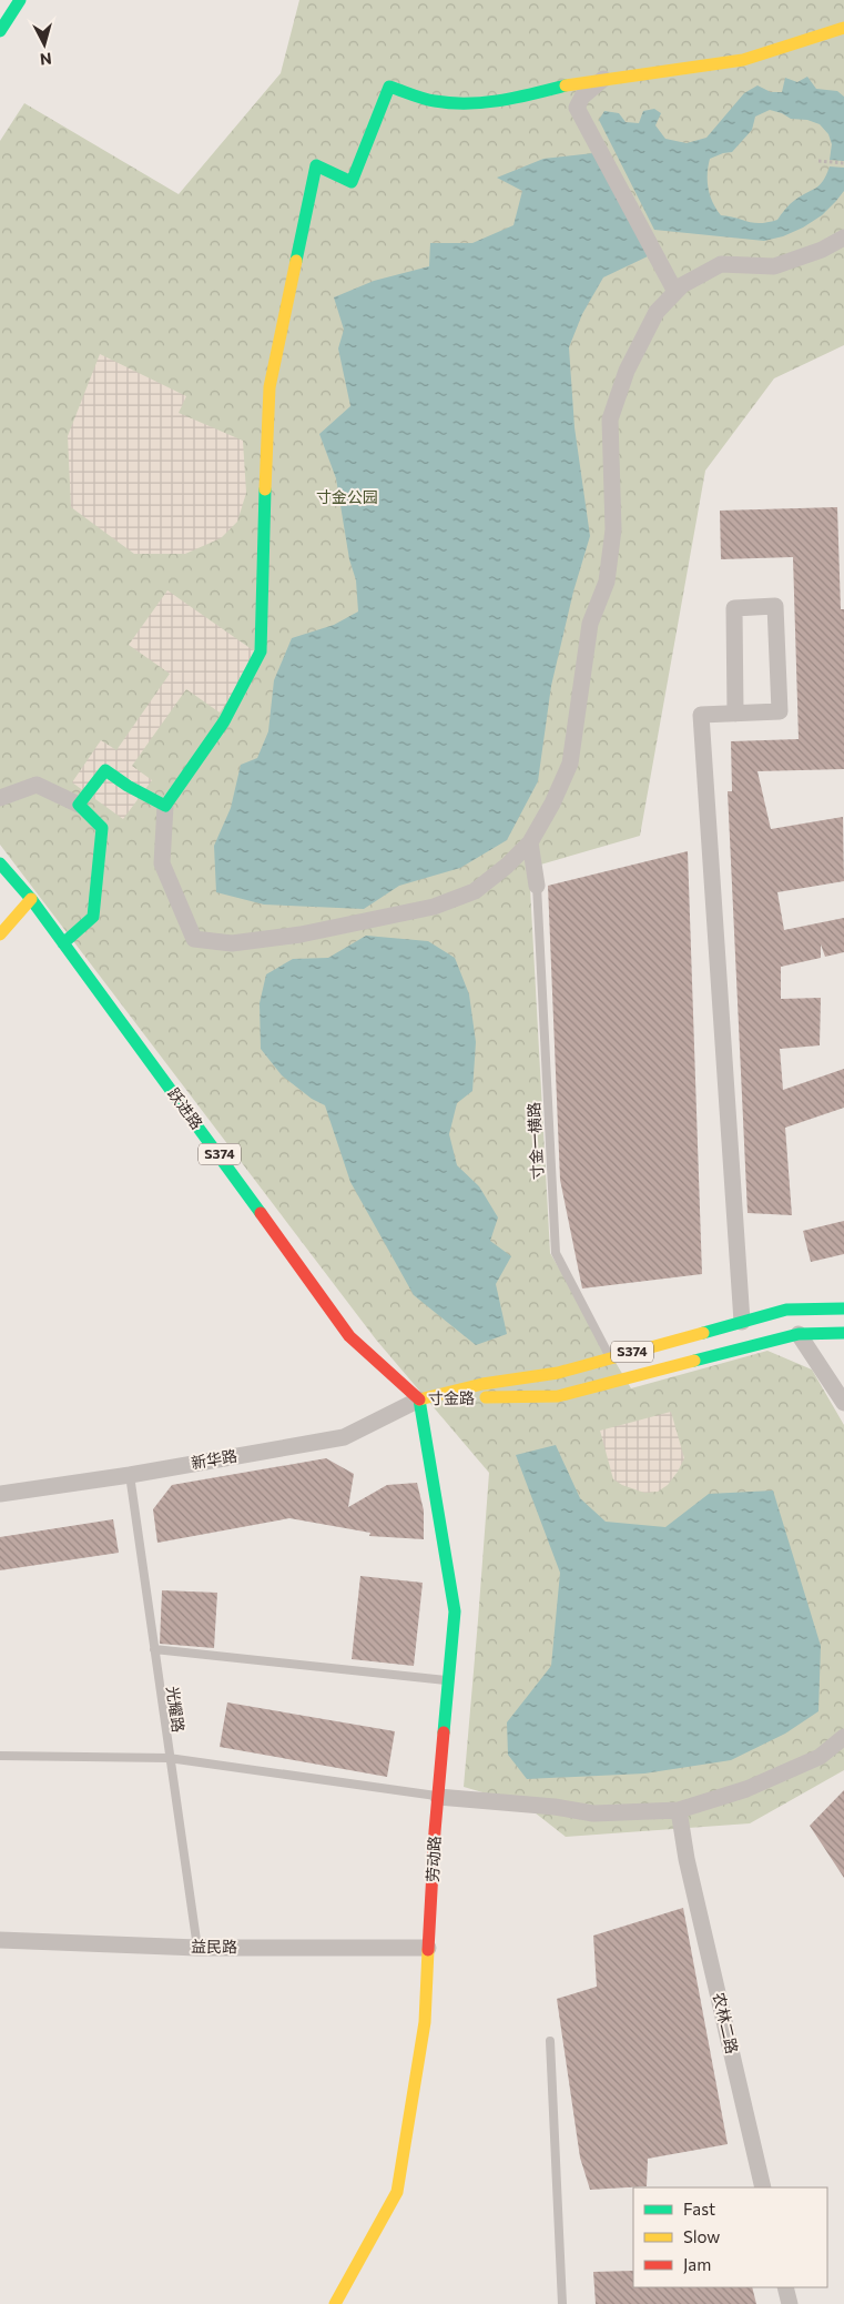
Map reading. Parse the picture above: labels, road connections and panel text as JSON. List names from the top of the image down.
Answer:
{
  "streets": {
    "street": [
      "跃进路",
      "S374",
      "寸金路",
      "新华路",
      "劳动路",
      "益民路",
      "农林二路"
    ],
    "lane": ["寸金一横路", "光耀路"]
  },
  "crossings": [
    ["跃进路", "寸金路"],
    ["跃进路", "新华路"],
    ["跃进路", "劳动路"],
    ["寸金一横路", "寸金路"],
    ["寸金路", "新华路"],
    ["寸金路", "劳动路"],
    ["新华路", "光耀路"],
    ["新华路", "劳动路"],
    ["光耀路", "益民路"],
    ["劳动路", "益民路"]
  ],
  "parks": ["寸金公园"],
  "legend": ["Fast", "Slow", "Jam"],
  "north": "bottom"
}
